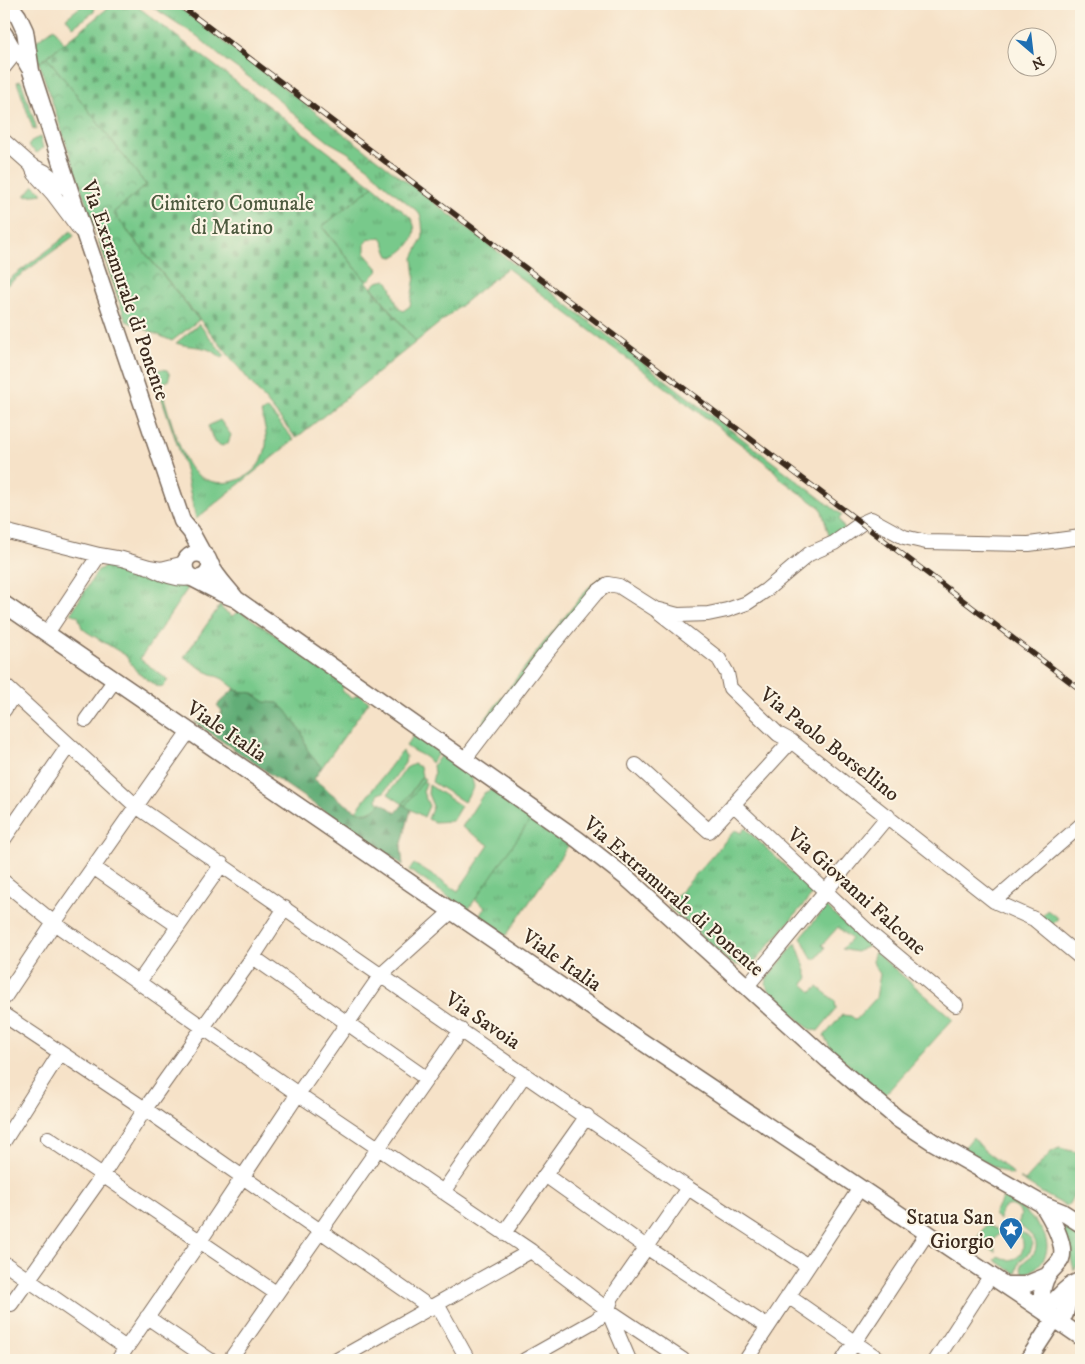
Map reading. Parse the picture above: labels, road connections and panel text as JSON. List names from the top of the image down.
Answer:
{
  "streets": {
    "main road": ["Via Extramurale di Ponente", "Viale Italia"],
    "street": ["Via Paolo Borsellino", "Via Giovanni Falcone", "Via Savoia"]
  },
  "parks": ["Cimitero Comunale di Matino"],
  "places": {
    "place": ["Statua San Giorgio"]
  },
  "north": "bottom right"
}
